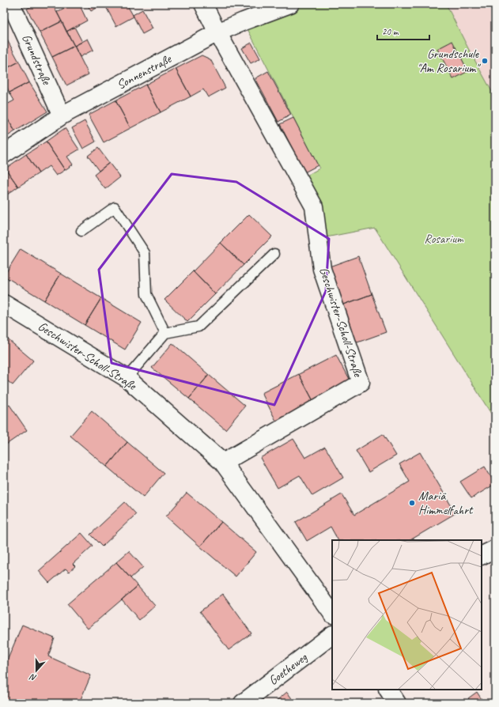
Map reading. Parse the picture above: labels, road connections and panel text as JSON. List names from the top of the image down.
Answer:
{
  "streets": {
    "street": [
      "Grundstraße",
      "Sonnenstraße",
      "Geschwister-Scholl-Straße",
      "Goetheweg"
    ]
  },
  "crossings": [
    ["Grundstraße", "Sonnenstraße"],
    ["Sonnenstraße", "Geschwister-Scholl-Straße"]
  ],
  "parks": ["Rosarium"],
  "places": ["Grundschule \"Am Rosarium\"", "Mariä Himmelfahrt"],
  "scale_bar": "20 m",
  "north": "bottom"
}
